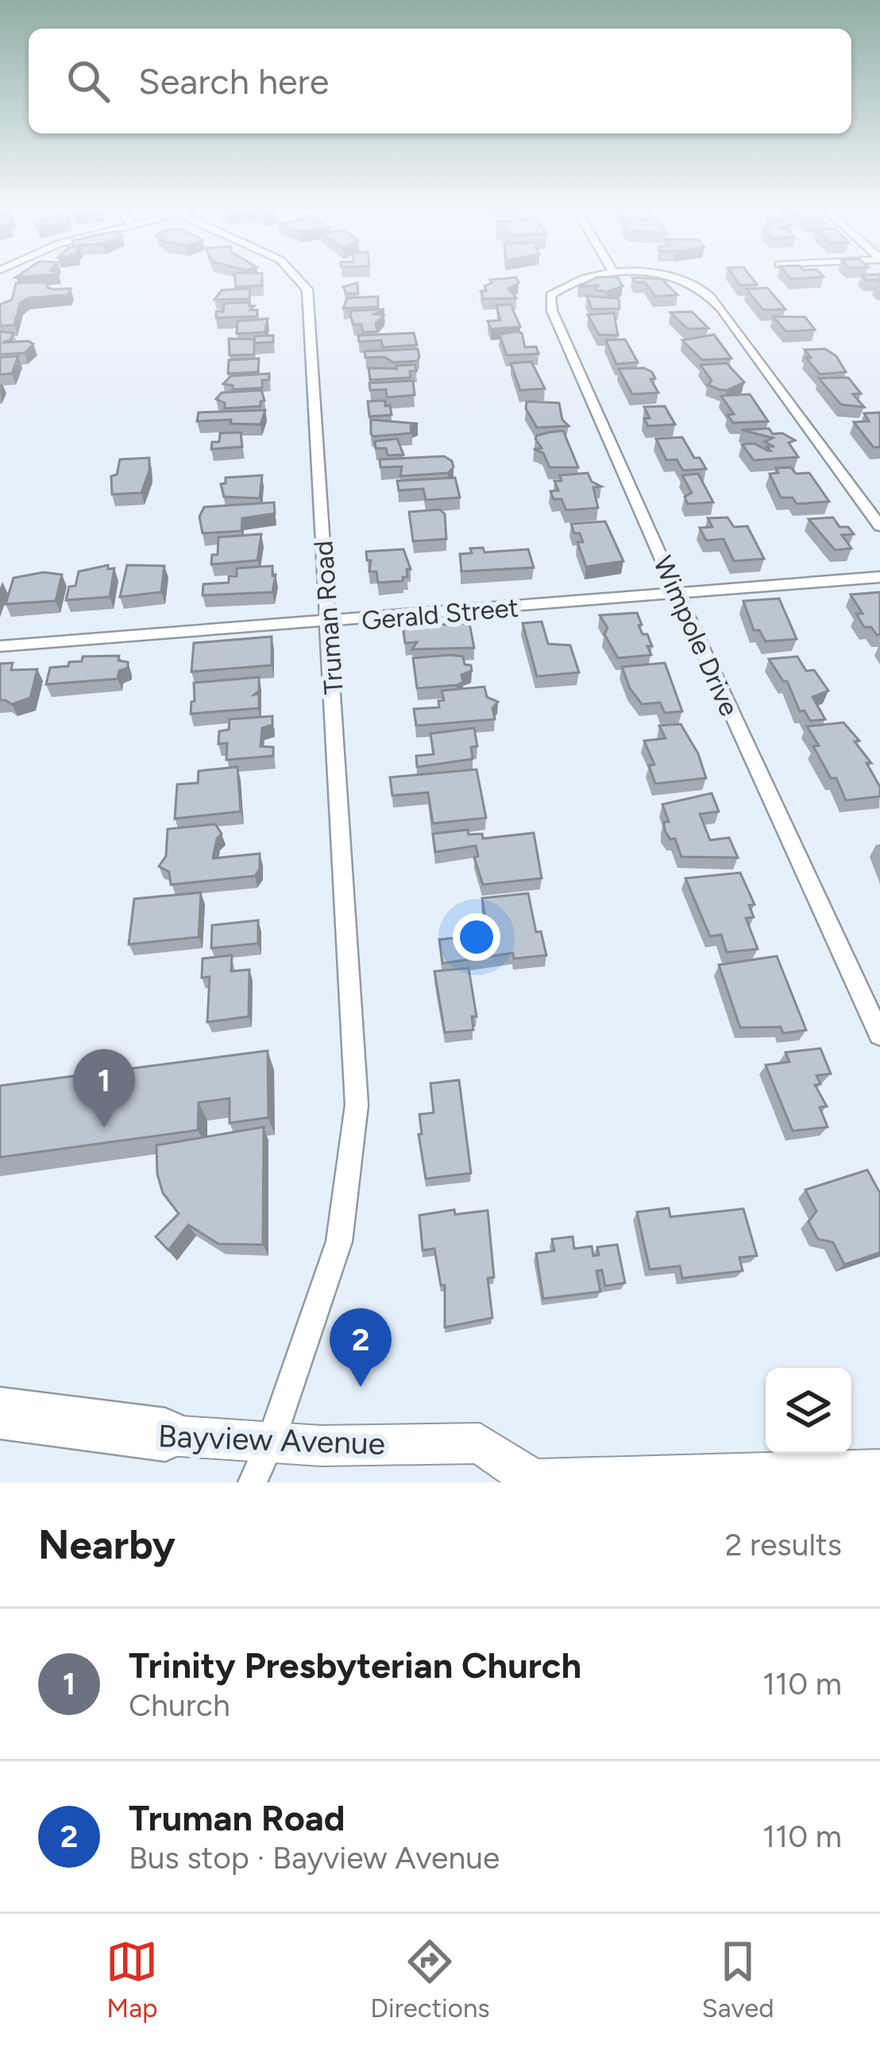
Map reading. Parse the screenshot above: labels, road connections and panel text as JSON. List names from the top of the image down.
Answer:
{
  "streets": {
    "main road": ["Bayview Avenue"],
    "street": ["Gerald Street", "Truman Road", "Wimpole Drive"]
  },
  "crossings": [
    ["Gerald Street", "Truman Road"],
    ["Gerald Street", "Wimpole Drive"],
    ["Truman Road", "Bayview Avenue"]
  ],
  "page": {
    "search": "Search here",
    "pins": ["1", "2"],
    "heading": ["Nearby", "2 results"],
    "list": [
      {
        "mark": "1",
        "name": "Trinity Presbyterian Church",
        "note": "Church",
        "value": "110 m"
      },
      {
        "mark": "2",
        "name": "Truman Road",
        "note": "Bus stop · Bayview Avenue",
        "value": "110 m"
      }
    ],
    "nav": ["Map", "Directions", "Saved"]
  }
}
